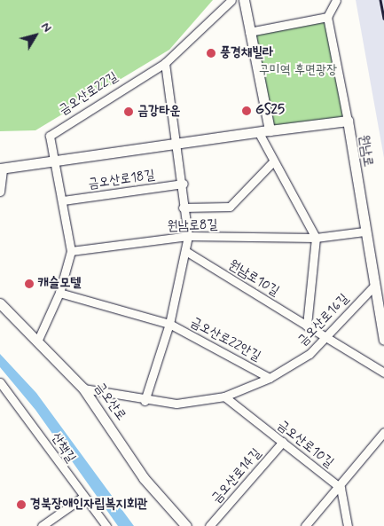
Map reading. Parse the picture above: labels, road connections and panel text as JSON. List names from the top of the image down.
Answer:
{
  "streets": {
    "street": [
      "금오산로22길",
      "원남로",
      "금오산로18길",
      "원남로8길",
      "원남로10길",
      "금오산로16길",
      "금오산로22안길",
      "금오산로",
      "금오산로10길",
      "산책길",
      "금오산로14길"
    ]
  },
  "crossings": [
    ["원남로", "원남로8길"],
    ["원남로", "금오산로16길"],
    ["금오산로18길", "금오산로22안길"],
    ["원남로8길", "금오산로22안길"],
    ["원남로10길", "금오산로22안길"],
    ["금오산로16길", "금오산로22안길"],
    ["금오산로16길", "금오산로"],
    ["금오산로16길", "금오산로10길"],
    ["금오산로10길", "금오산로14길"]
  ],
  "parks": ["구미역 후면광장"],
  "places": [
    "풍경채빌라",
    "GS25",
    "금강타운",
    "캐슬모텔",
    "경북장애인자립복지회관"
  ],
  "north": "top right"
}
